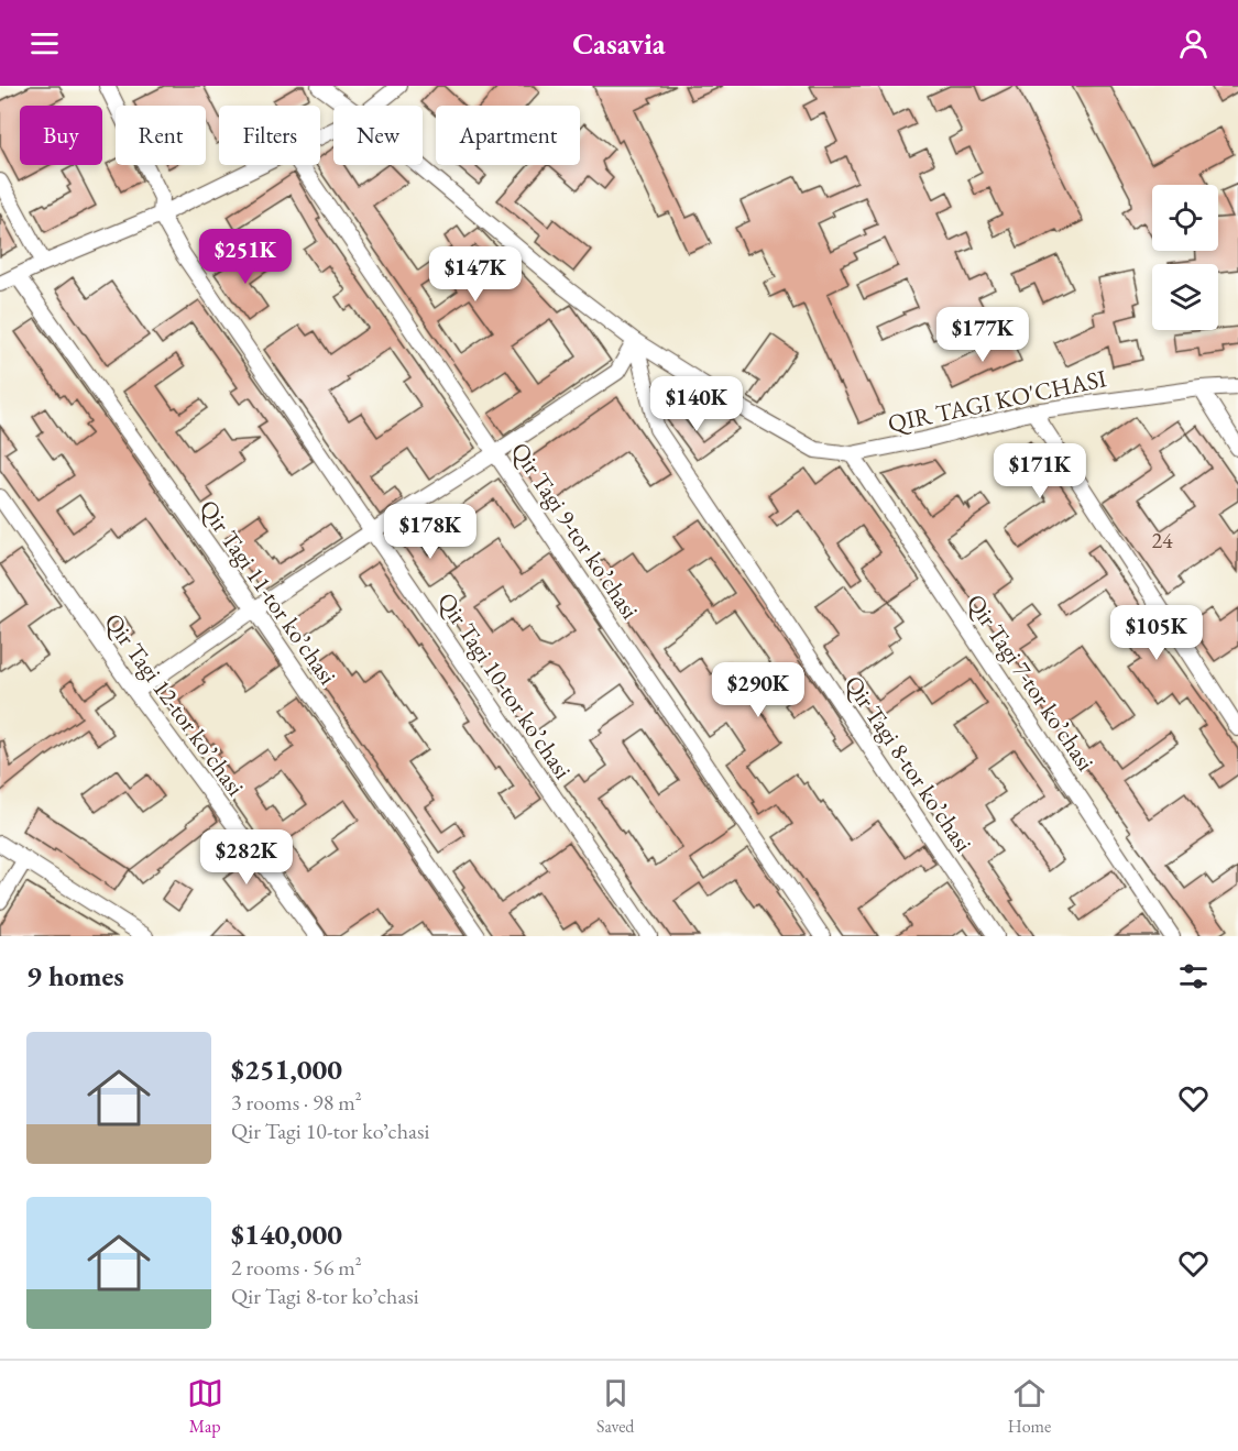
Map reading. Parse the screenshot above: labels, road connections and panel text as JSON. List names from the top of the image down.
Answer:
{
  "streets": {
    "street": [
      "QIR TAGI KO'CHASI",
      "Qir Tagi 9-tor koʼchasi",
      "Qir Tagi 11-tor koʼchasi",
      "Qir Tagi 7-tor koʼchasi",
      "Qir Tagi 10-tor koʼchasi",
      "Qir Tagi 12-tor koʼchasi",
      "Qir Tagi 8-tor koʼchasi"
    ]
  },
  "crossings": [
    ["QIR TAGI KO'CHASI", "Qir Tagi 7-tor koʼchasi"],
    ["QIR TAGI KO'CHASI", "Qir Tagi 8-tor koʼchasi"]
  ],
  "house_numbers": ["24"],
  "page": {
    "header": "Casavia",
    "chip": [
      "Buy",
      "Rent",
      "Filters",
      "New",
      "Apartment"
    ],
    "price": [
      "$251K",
      "$147K",
      "$177K",
      "$140K",
      "$171K",
      "$178K",
      "$105K",
      "$290K",
      "$282K"
    ],
    "heading": "9 homes",
    "list": [
      {
        "name": "$251,000",
        "note": "3 rooms · 98 m² · Qir Tagi 10-tor koʼchasi"
      },
      {
        "name": "$140,000",
        "note": "2 rooms · 56 m² · Qir Tagi 8-tor koʼchasi"
      }
    ],
    "tabs": ["Map", "Saved", "Home"]
  }
}
